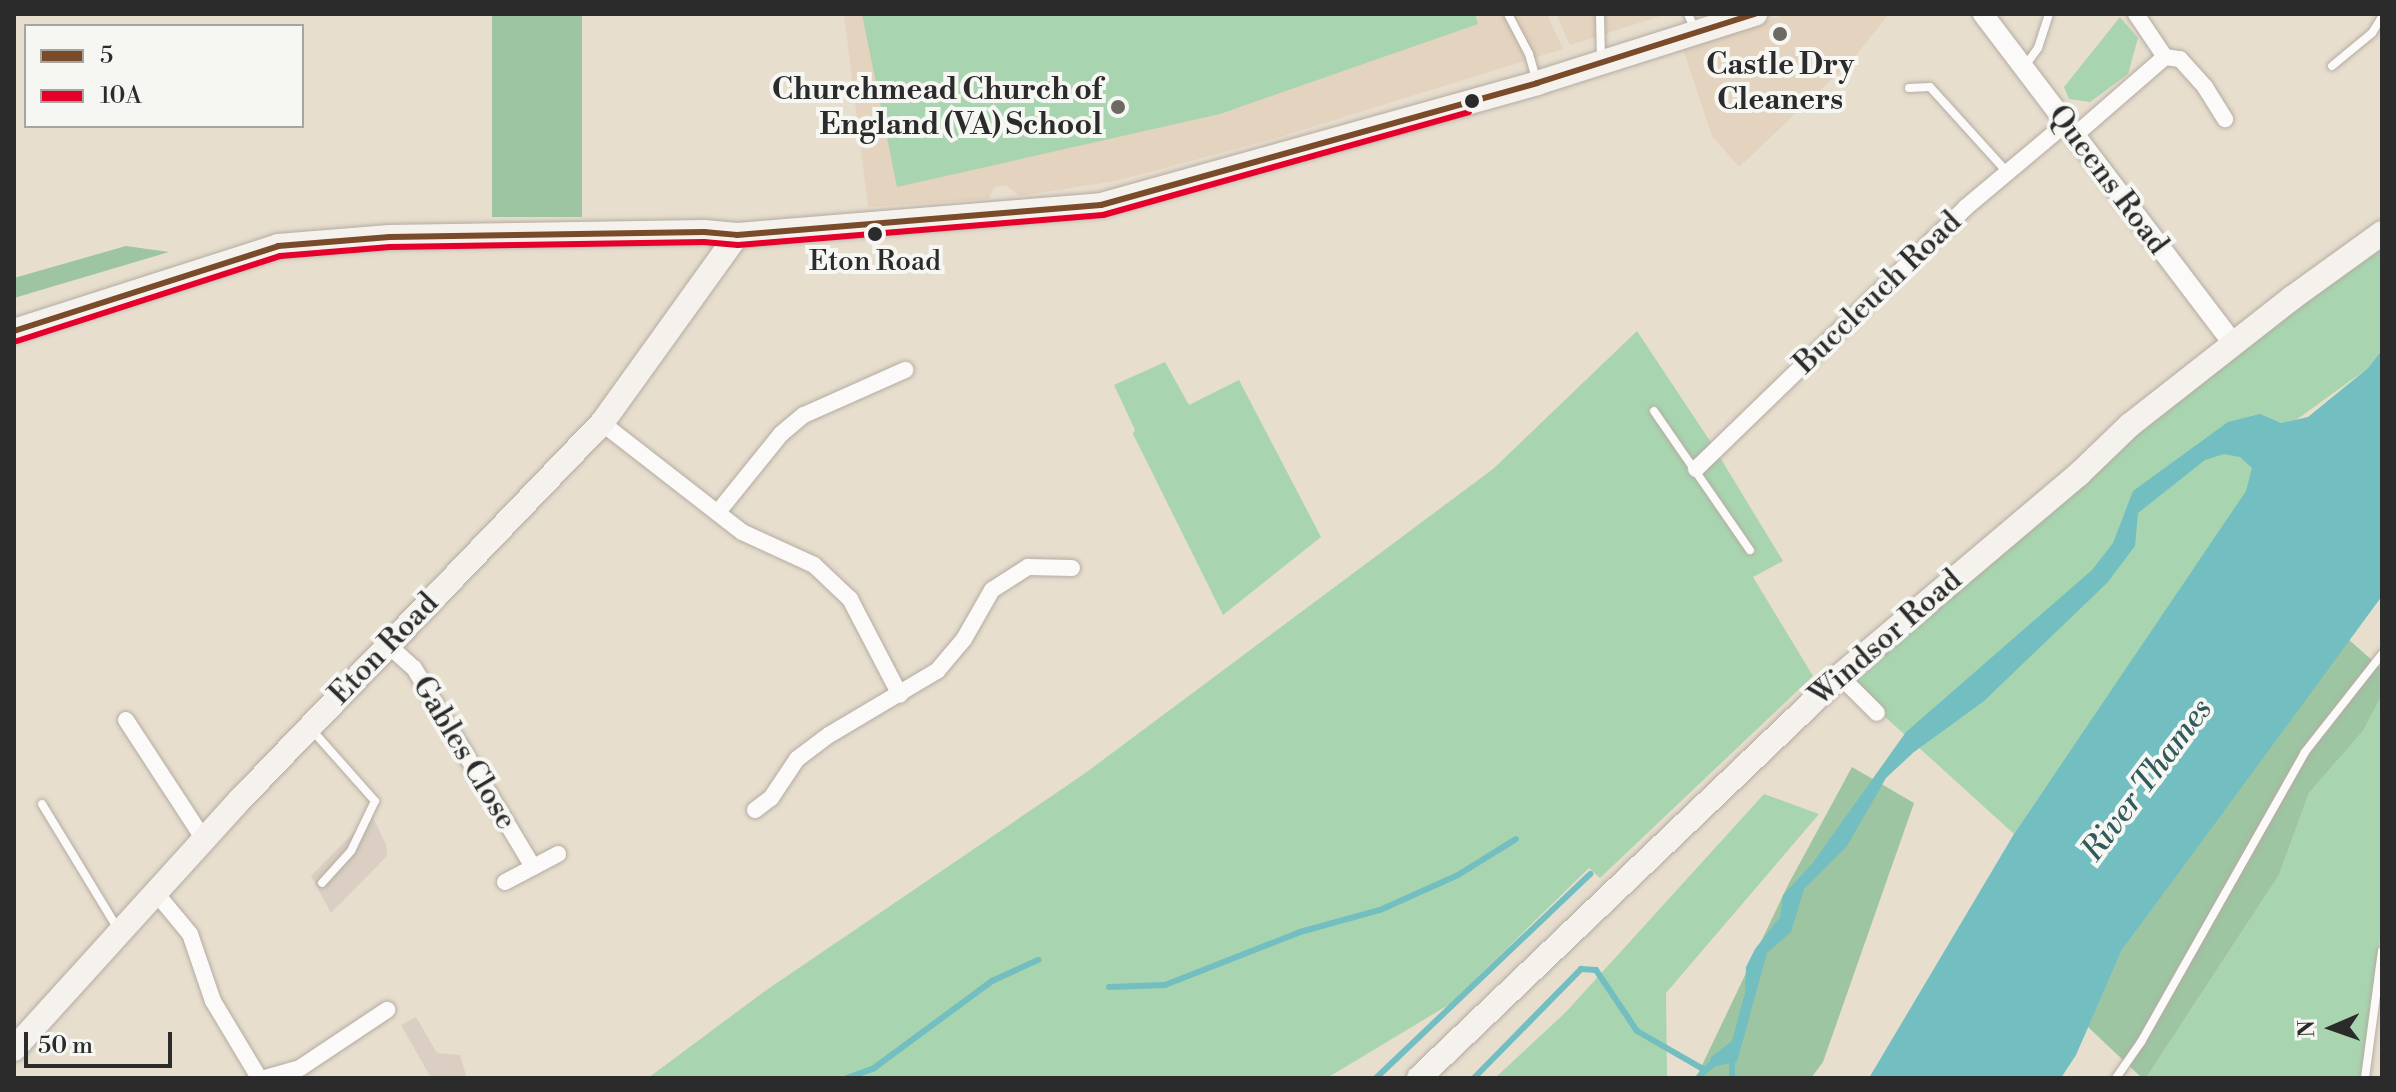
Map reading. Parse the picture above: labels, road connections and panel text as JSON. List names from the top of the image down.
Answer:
{
  "streets": {
    "main road": ["Windsor Road", "Eton Road"],
    "street": ["Queens Road", "Buccleuch Road", "Gables Close"]
  },
  "crossings": [
    ["Queens Road", "Buccleuch Road"],
    ["Queens Road", "Windsor Road"],
    ["Eton Road", "Gables Close"]
  ],
  "water": ["River Thames"],
  "places": ["Castle Dry Cleaners", "Churchmead Church of England (VA) School", "Eton Road"],
  "lines": ["transit line 5", "transit line 10A"],
  "legend": ["5", "10A"],
  "scale_bar": "50 m",
  "north": "left"
}
